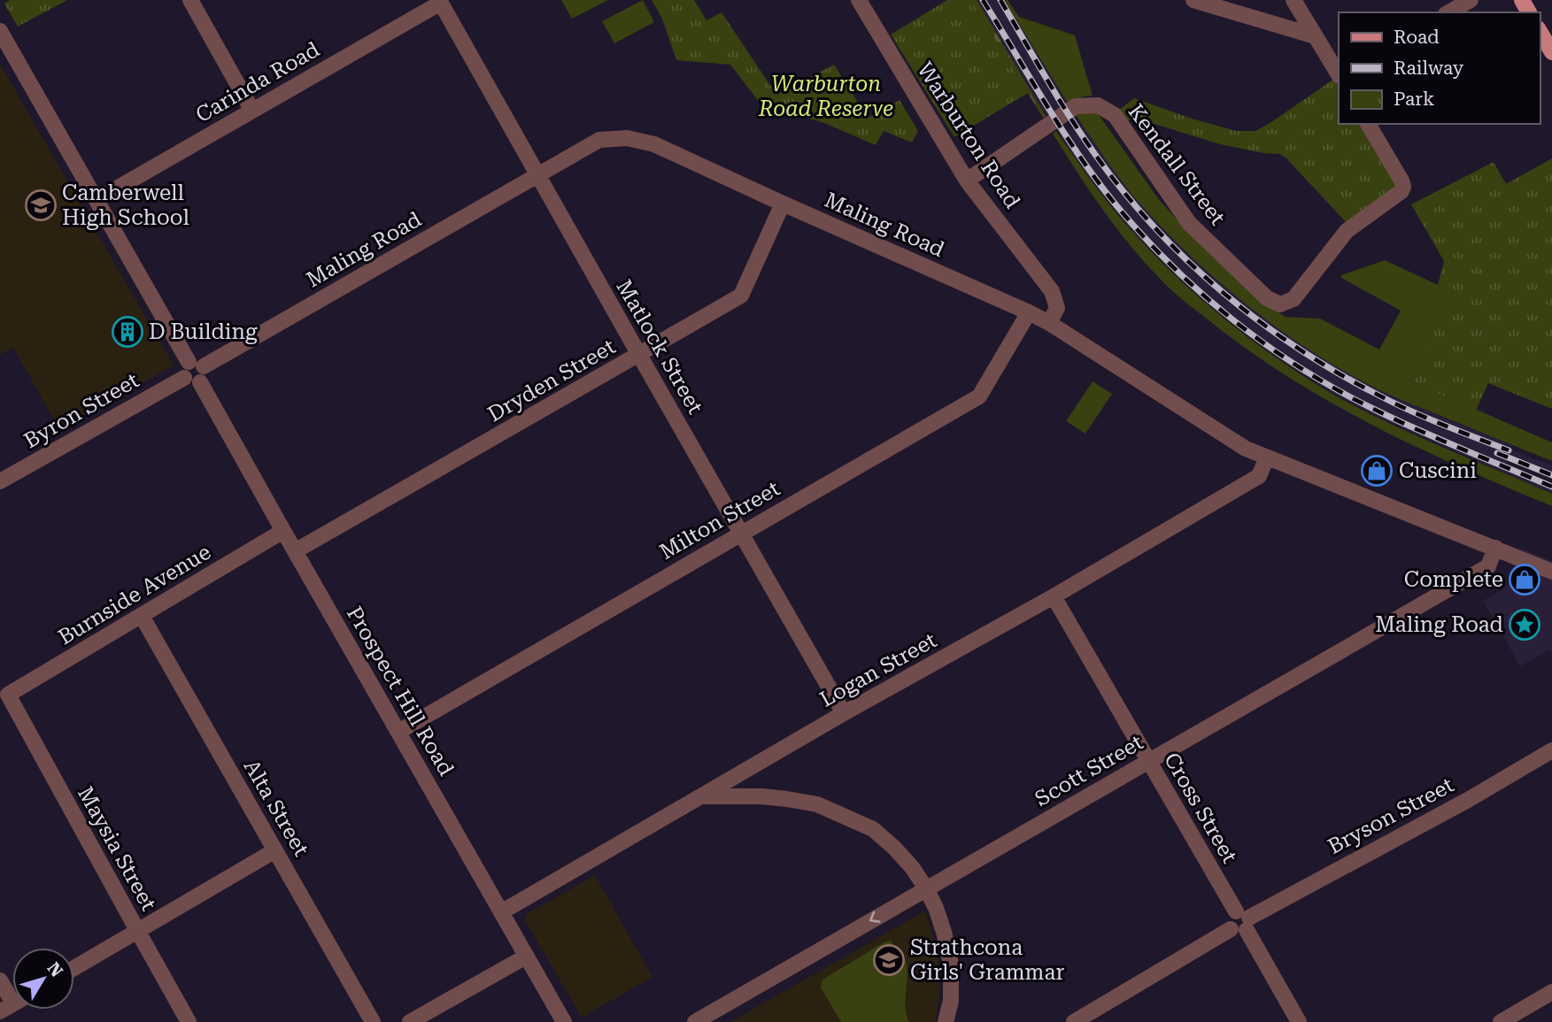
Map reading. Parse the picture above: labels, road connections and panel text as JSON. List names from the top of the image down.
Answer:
{
  "streets": {
    "street": [
      "Carinda Road",
      "Warburton Road",
      "Kendall Street",
      "Maling Road",
      "Matlock Street",
      "Dryden Street",
      "Byron Street",
      "Milton Street",
      "Burnside Avenue",
      "Logan Street",
      "Prospect Hill Road",
      "Scott Street",
      "Alta Street",
      "Cross Street",
      "Bryson Street",
      "Maysia Street"
    ]
  },
  "crossings": [
    ["Carinda Road", "Matlock Street"],
    ["Warburton Road", "Kendall Street"],
    ["Warburton Road", "Maling Road"],
    ["Maling Road", "Matlock Street"],
    ["Maling Road", "Dryden Street"],
    ["Maling Road", "Byron Street"],
    ["Maling Road", "Milton Street"],
    ["Maling Road", "Logan Street"],
    ["Maling Road", "Prospect Hill Road"],
    ["Maling Road", "Scott Street"],
    ["Matlock Street", "Dryden Street"],
    ["Matlock Street", "Milton Street"],
    ["Matlock Street", "Logan Street"],
    ["Dryden Street", "Prospect Hill Road"],
    ["Byron Street", "Prospect Hill Road"],
    ["Milton Street", "Prospect Hill Road"],
    ["Burnside Avenue", "Prospect Hill Road"],
    ["Burnside Avenue", "Alta Street"],
    ["Burnside Avenue", "Maysia Street"],
    ["Logan Street", "Prospect Hill Road"],
    ["Logan Street", "Cross Street"],
    ["Scott Street", "Cross Street"],
    ["Cross Street", "Bryson Street"]
  ],
  "parks": ["Warburton Road Reserve"],
  "places": {
    "school or university": ["Camberwell High School", "Strathcona Girls' Grammar"],
    "building": ["D Building"],
    "shop": ["Cuscini", "Complete"],
    "place": ["Maling Road"]
  },
  "legend": ["Road", "Railway", "Park"],
  "north": "top right"
}
